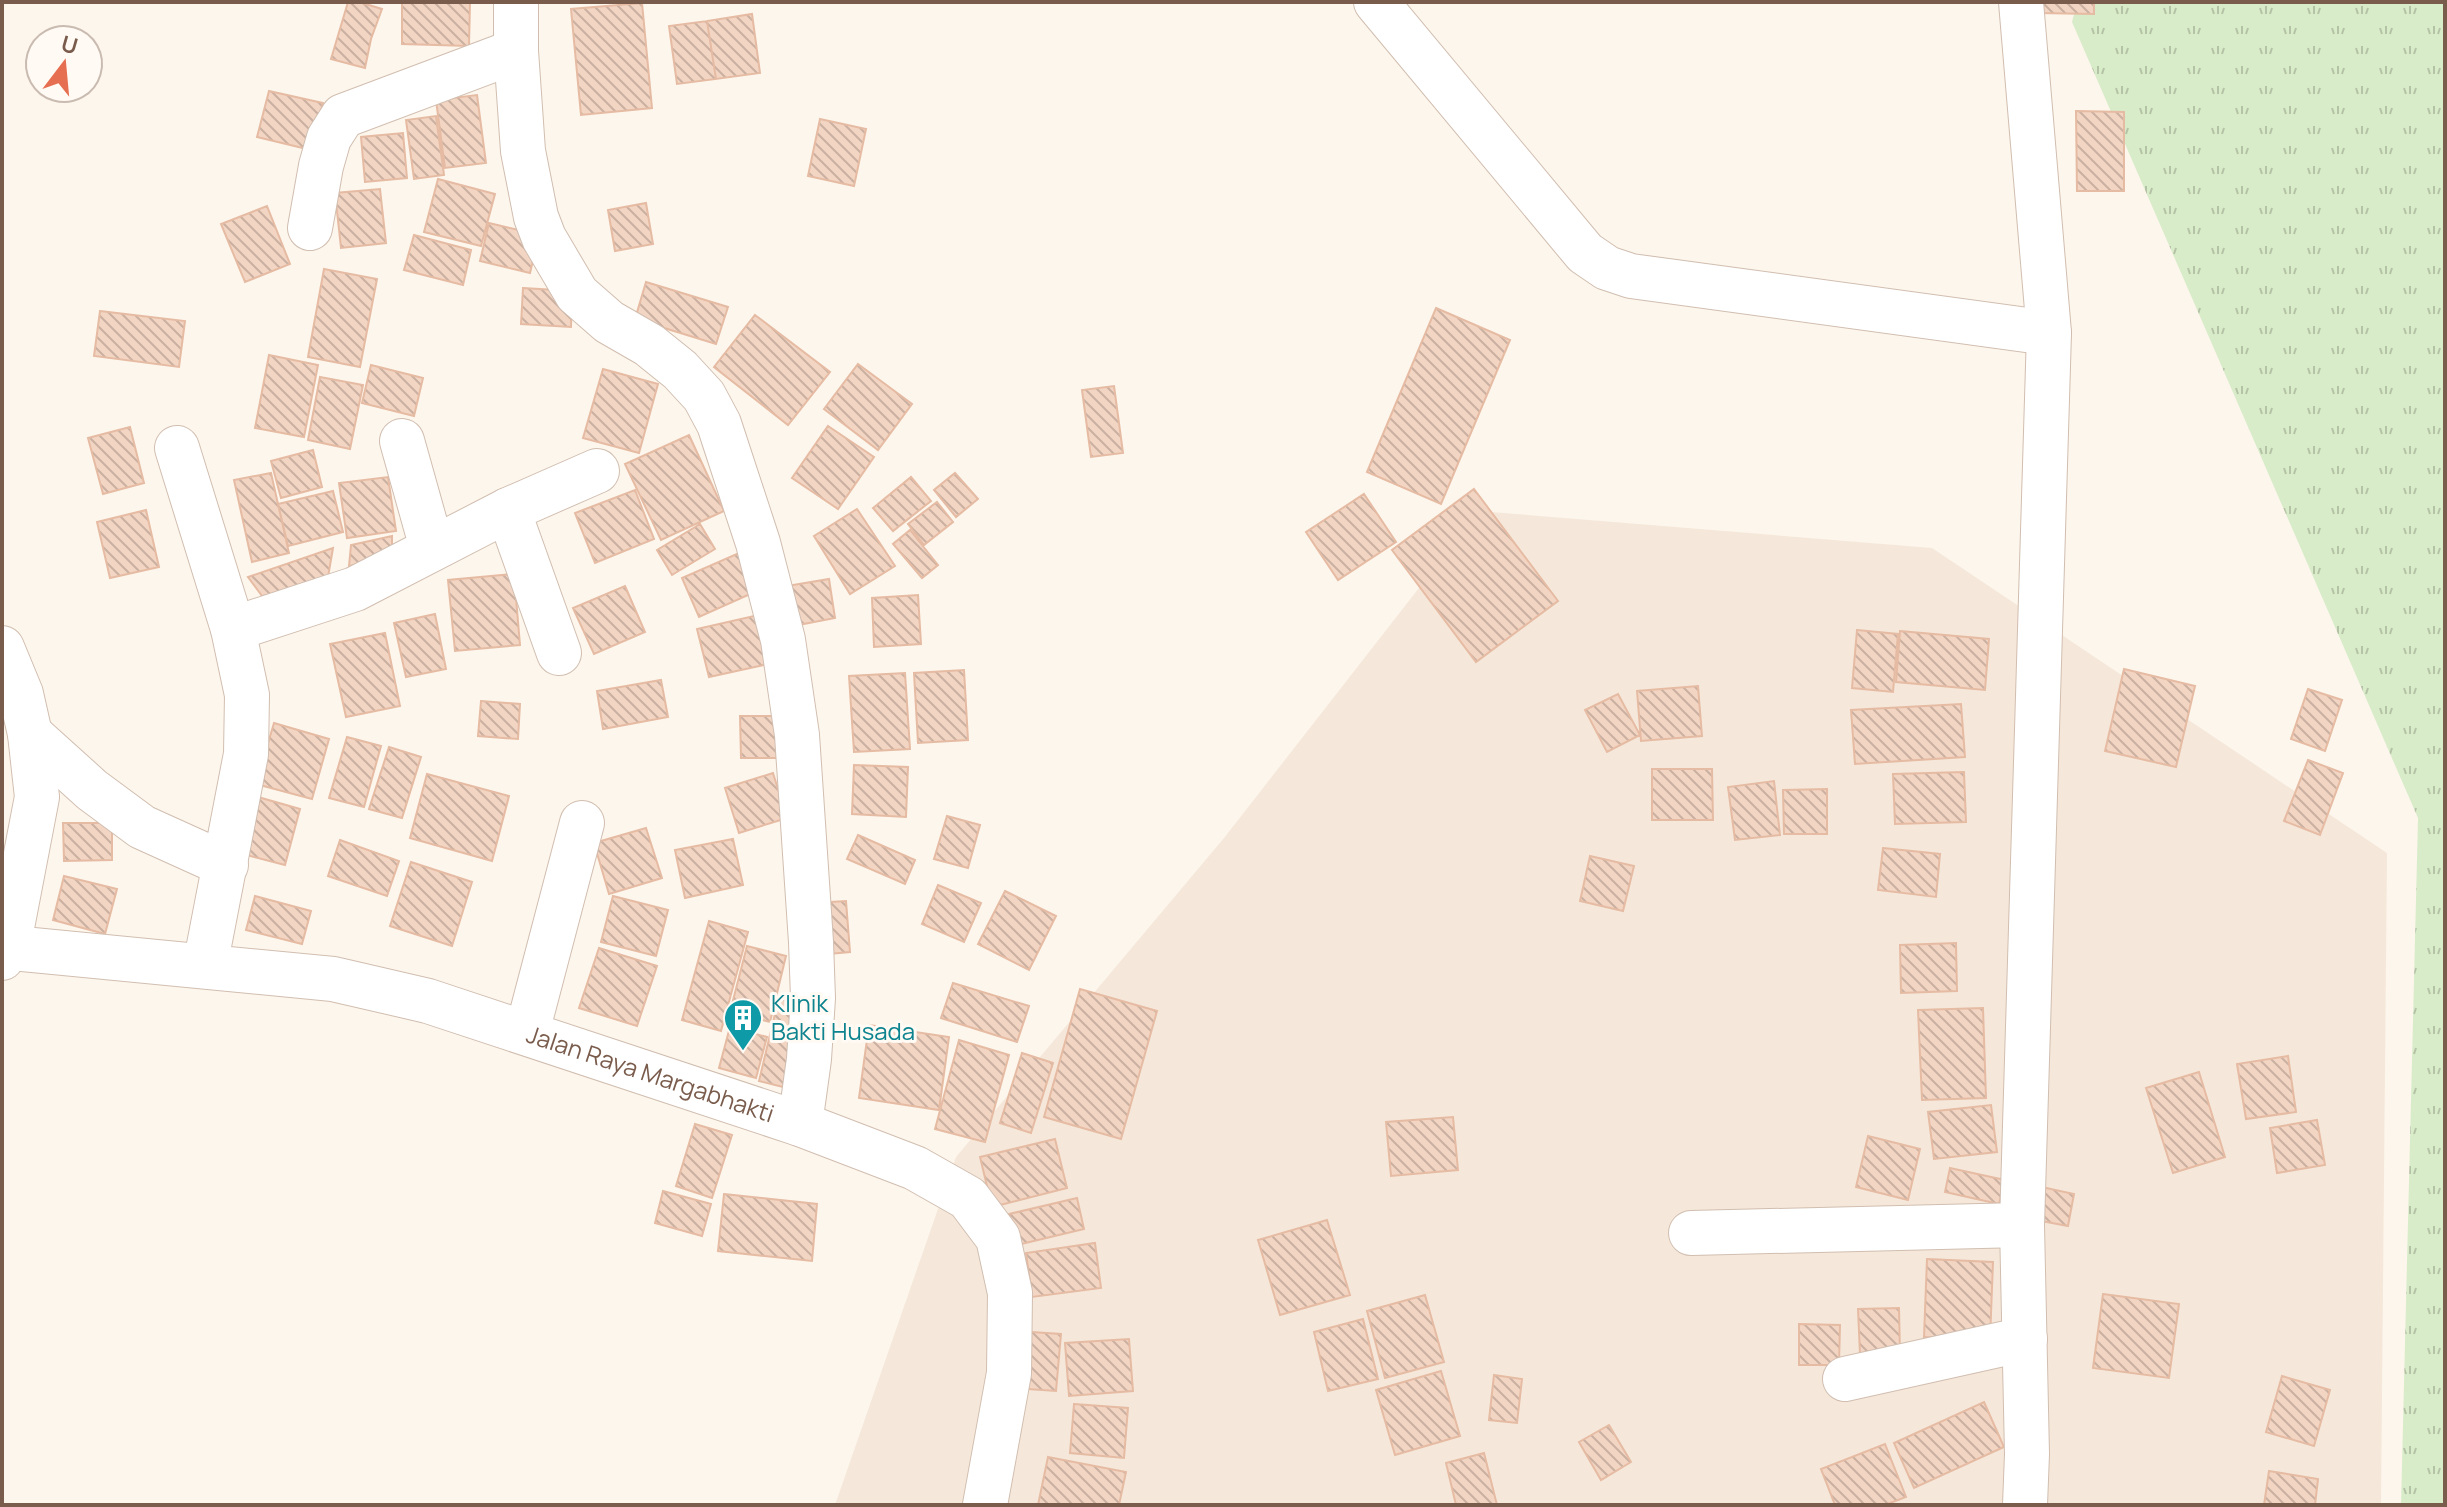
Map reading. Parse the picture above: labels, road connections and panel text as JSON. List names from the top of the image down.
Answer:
{
  "streets": {
    "street": ["Jalan Raya Margabhakti"]
  },
  "places": {
    "building": ["Klinik Bakti Husada"]
  },
  "north": "top"
}
